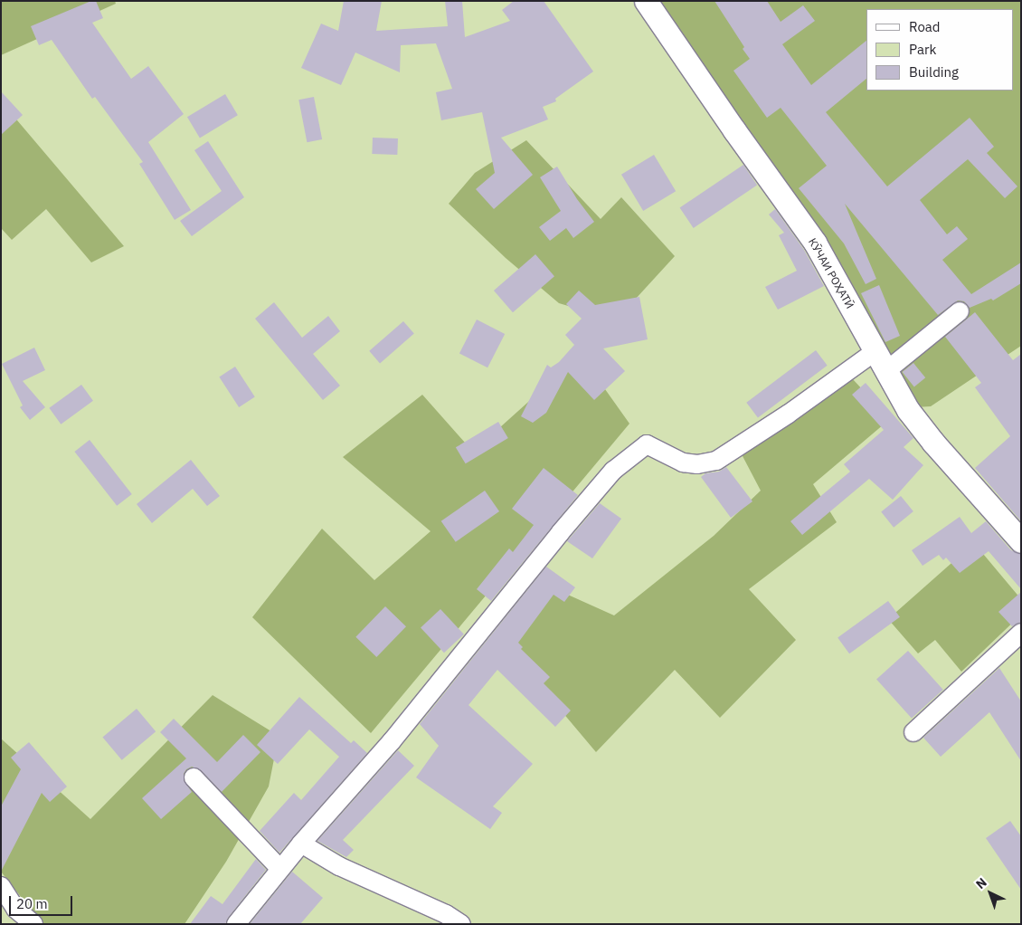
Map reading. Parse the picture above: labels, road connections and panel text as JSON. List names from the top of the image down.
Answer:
{
  "streets": {
    "street": ["КӮЧАИ РОҲАТӢ"]
  },
  "legend": ["Road", "Park", "Building"],
  "scale_bar": "20 m",
  "north": "top left"
}
